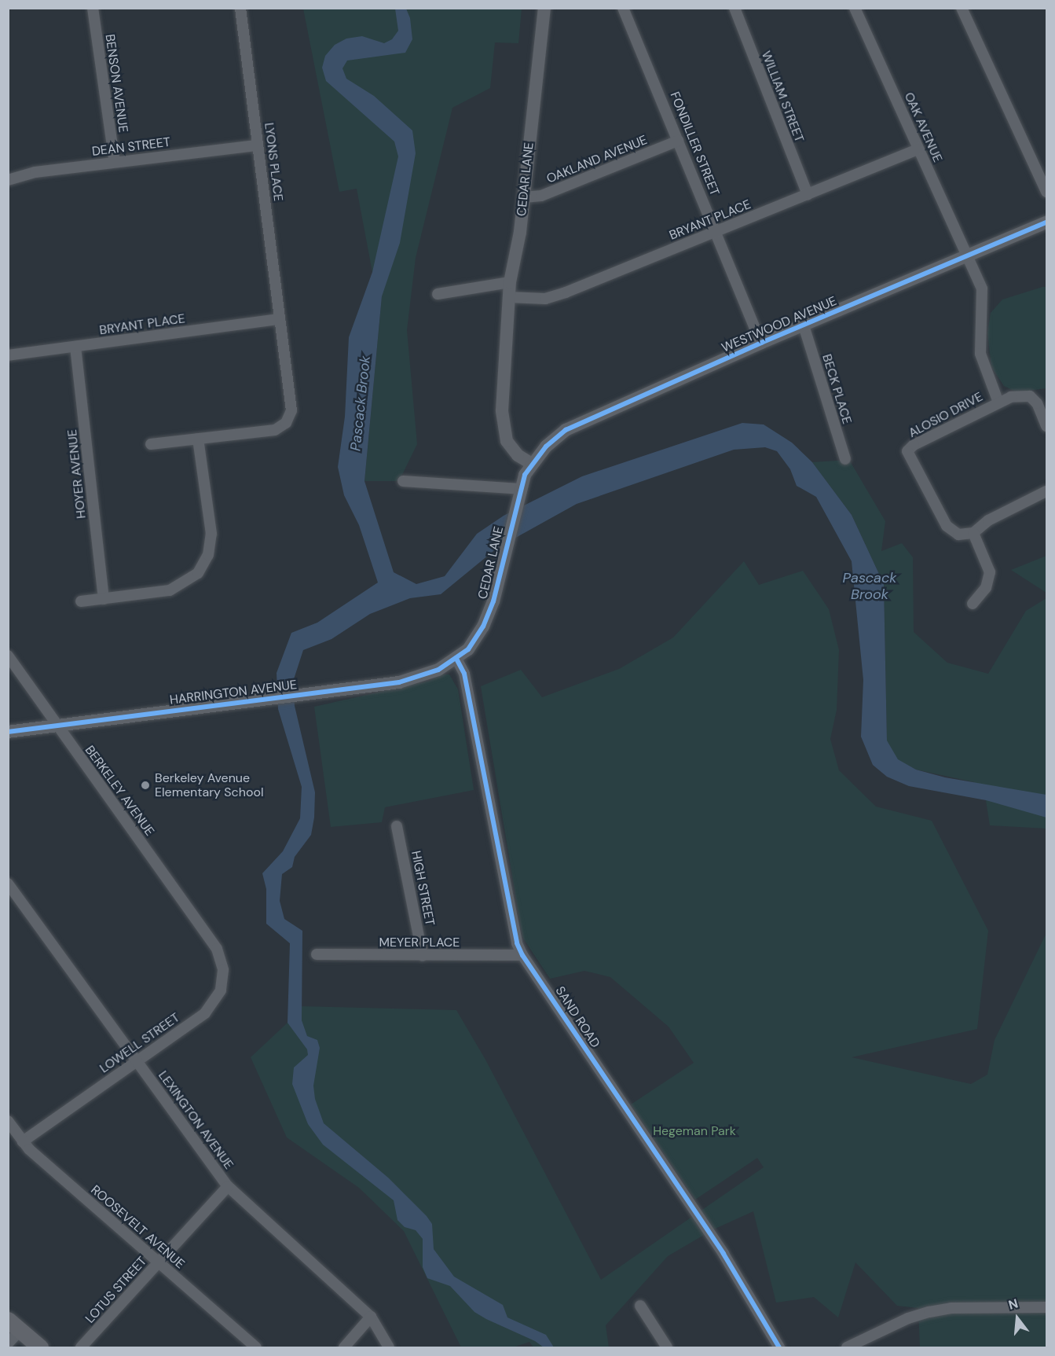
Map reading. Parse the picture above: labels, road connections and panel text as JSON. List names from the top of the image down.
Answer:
{
  "streets": {
    "street": [
      "BENSON AVENUE",
      "WILLIAM STREET",
      "OAK AVENUE",
      "FONDILLER STREET",
      "DEAN STREET",
      "OAKLAND AVENUE",
      "LYONS PLACE",
      "CEDAR LANE",
      "BRYANT PLACE",
      "WESTWOOD AVENUE",
      "BECK PLACE",
      "ALOSIO DRIVE",
      "HOYER AVENUE",
      "HARRINGTON AVENUE",
      "BERKELEY AVENUE",
      "HIGH STREET",
      "MEYER PLACE",
      "SAND ROAD",
      "LOWELL STREET",
      "LEXINGTON AVENUE",
      "ROOSEVELT AVENUE",
      "LOTUS STREET"
    ]
  },
  "crossings": [
    ["BENSON AVENUE", "DEAN STREET"],
    ["WILLIAM STREET", "BRYANT PLACE"],
    ["OAK AVENUE", "BRYANT PLACE"],
    ["OAK AVENUE", "WESTWOOD AVENUE"],
    ["OAK AVENUE", "ALOSIO DRIVE"],
    ["FONDILLER STREET", "OAKLAND AVENUE"],
    ["FONDILLER STREET", "BRYANT PLACE"],
    ["FONDILLER STREET", "WESTWOOD AVENUE"],
    ["DEAN STREET", "LYONS PLACE"],
    ["OAKLAND AVENUE", "CEDAR LANE"],
    ["LYONS PLACE", "BRYANT PLACE"],
    ["CEDAR LANE", "BRYANT PLACE"],
    ["CEDAR LANE", "WESTWOOD AVENUE"],
    ["CEDAR LANE", "HARRINGTON AVENUE"],
    ["CEDAR LANE", "SAND ROAD"],
    ["BRYANT PLACE", "HOYER AVENUE"],
    ["WESTWOOD AVENUE", "BECK PLACE"],
    ["HARRINGTON AVENUE", "BERKELEY AVENUE"],
    ["HARRINGTON AVENUE", "SAND ROAD"],
    ["BERKELEY AVENUE", "LOWELL STREET"],
    ["HIGH STREET", "MEYER PLACE"],
    ["MEYER PLACE", "SAND ROAD"],
    ["LOWELL STREET", "LEXINGTON AVENUE"],
    ["LOWELL STREET", "ROOSEVELT AVENUE"],
    ["LEXINGTON AVENUE", "LOTUS STREET"],
    ["ROOSEVELT AVENUE", "LOTUS STREET"]
  ],
  "water": ["Pascack Brook"],
  "parks": ["Hegeman Park"],
  "places": ["Berkeley Avenue Elementary School"],
  "north": "top"
}
